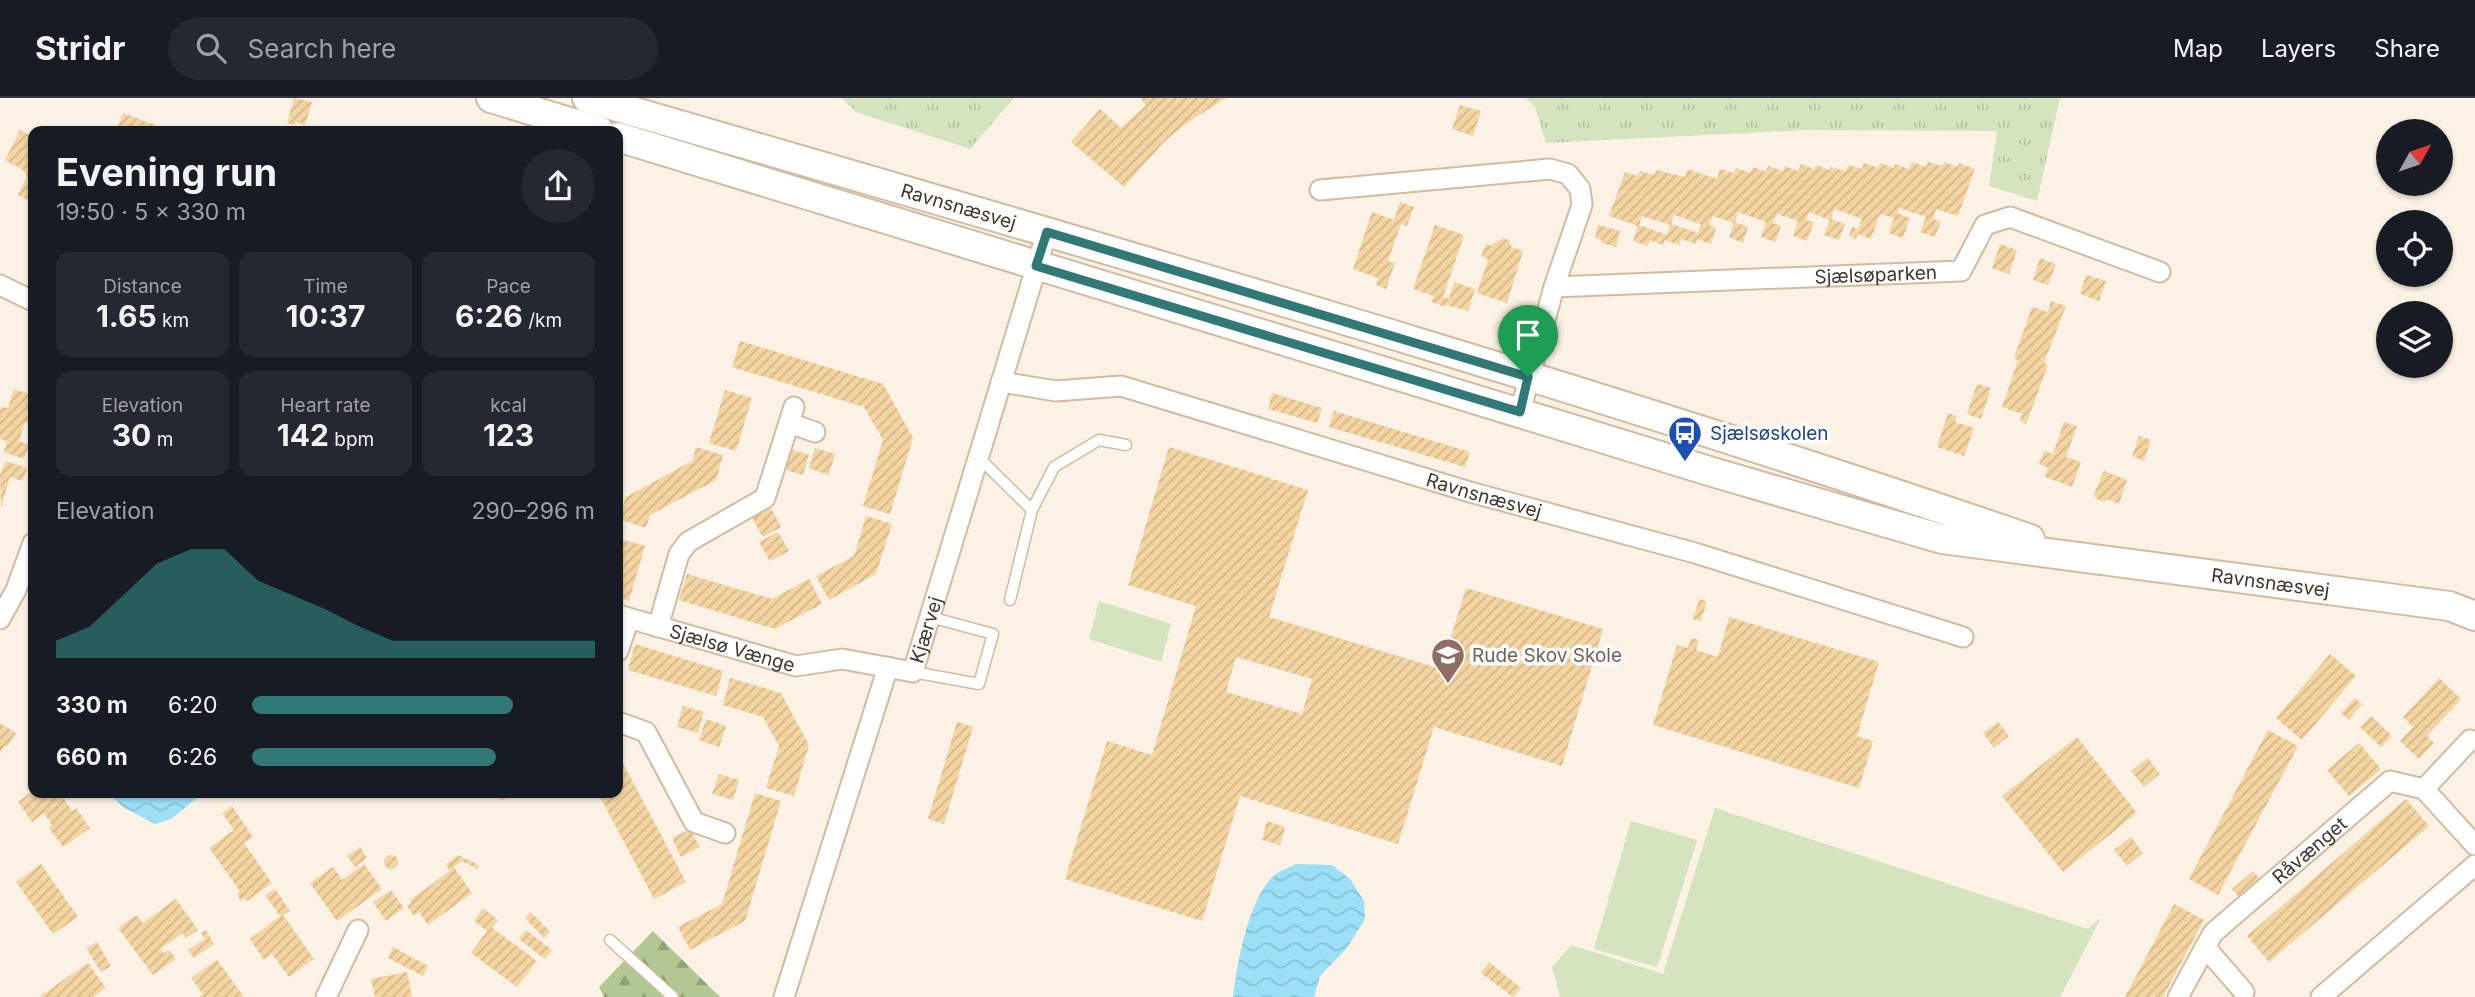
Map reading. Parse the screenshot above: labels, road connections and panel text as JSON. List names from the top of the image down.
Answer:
{
  "streets": {
    "main road": ["Ravnsnæsvej"],
    "street": [
      "Sjælsøparken",
      "Kjærvej",
      "Sjælsø Vænge",
      "Råvænget"
    ]
  },
  "crossings": [
    ["Ravnsnæsvej", "Kjærvej"],
    ["Kjærvej", "Sjælsø Vænge"]
  ],
  "places": {
    "bus stop": ["Sjælsøskolen"],
    "school or university": ["Rude Skov Skole"]
  },
  "north": "top right",
  "page": {
    "header": "Stridr",
    "search": "Search here",
    "nav": ["Map", "Layers", "Share"],
    "heading": ["Evening run", "19:50 · 5 × 330 m"],
    "stats": [
      ["Distance", "1.65 km"],
      ["Time", "10:37"],
      ["Pace", "6:26 /km"],
      ["Elevation", "30 m"],
      ["Heart rate", "142 bpm"],
      ["kcal", "123"]
    ],
    "chart": ["Elevation", "290–296 m"],
    "list": [
      {
        "name": "330 m",
        "note": "6:20"
      },
      {
        "name": "660 m",
        "note": "6:26"
      }
    ]
  }
}
